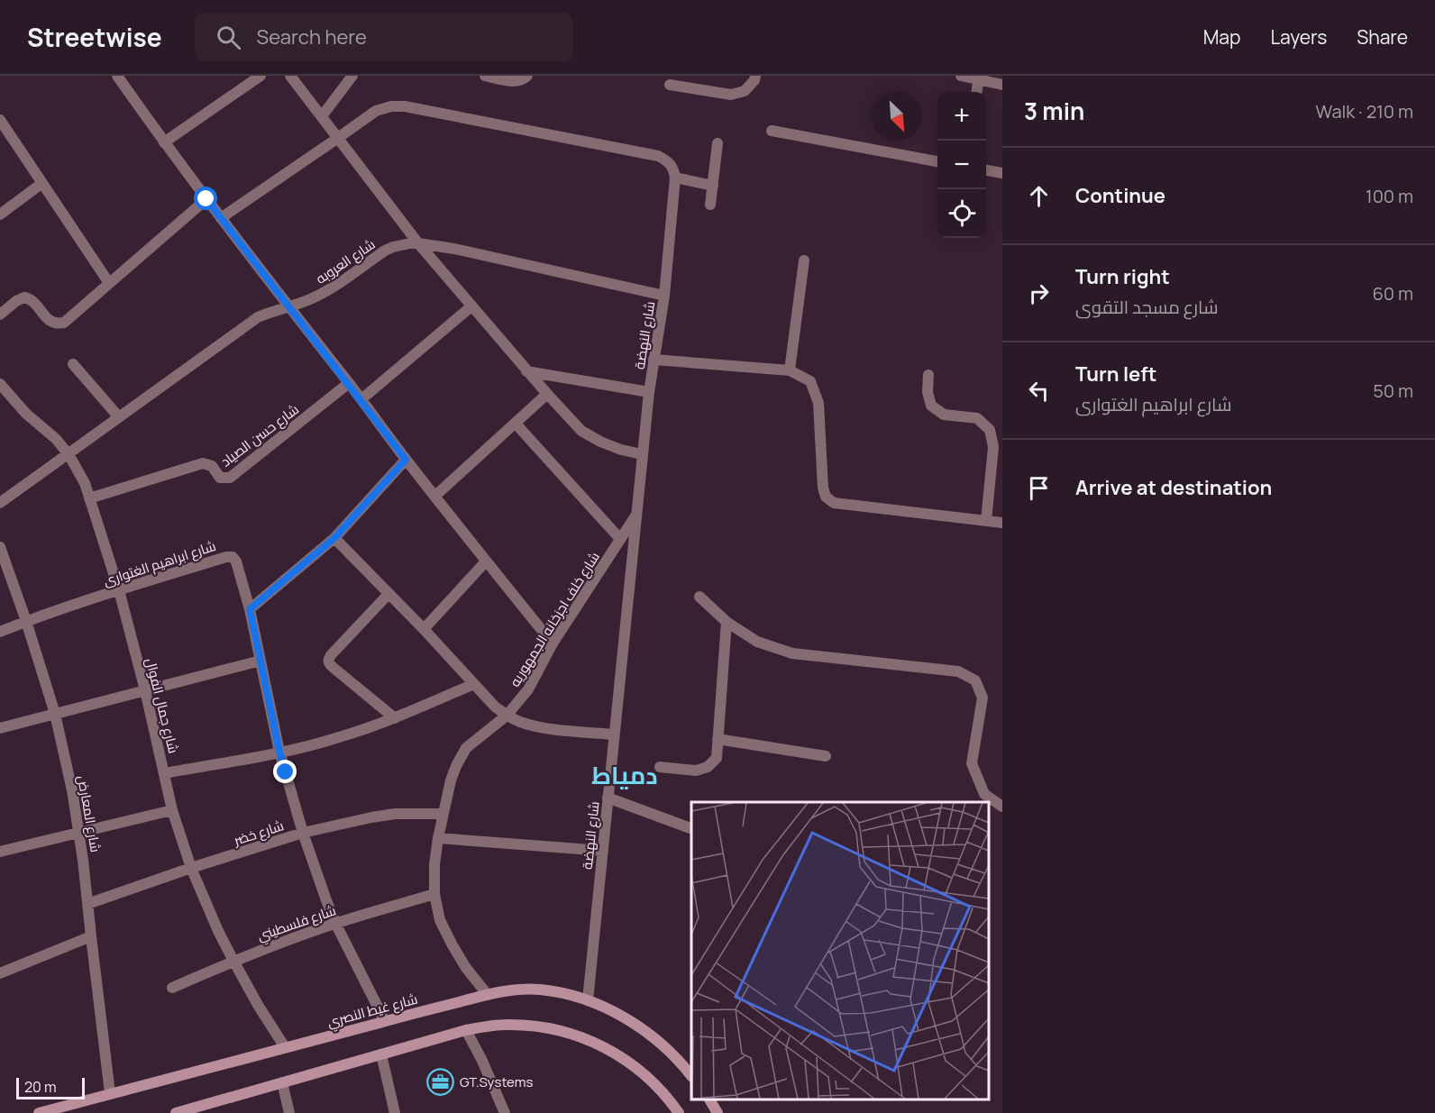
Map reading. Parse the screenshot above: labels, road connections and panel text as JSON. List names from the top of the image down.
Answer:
{
  "streets": {
    "main road": ["شارع غيط النصري"],
    "street": [
      "شارع العروبه",
      "شارع النهضة",
      "شارع حسن الصياد",
      "شارع ابراهيم الغتوارى",
      "شارع خلف اجزخانه الجمهوريه",
      "شارع جمال الفوال",
      "شارع المعارض",
      "شارع خضر",
      "شارع فلسطيني"
    ]
  },
  "crossings": [
    ["شارع العروبه", "شارع النهضة"],
    ["شارع العروبه", "شارع جمال الفوال"],
    ["شارع النهضة", "شارع خلف اجزخانه الجمهوريه"],
    ["شارع النهضة", "شارع غيط النصري"],
    ["شارع حسن الصياد", "شارع جمال الفوال"],
    ["شارع ابراهيم الغتوارى", "شارع جمال الفوال"],
    ["شارع ابراهيم الغتوارى", "شارع المعارض"],
    ["شارع ابراهيم الغتوارى", "شارع خضر"],
    ["شارع ابراهيم الغتوارى", "شارع فلسطيني"],
    ["شارع ابراهيم الغتوارى", "شارع غيط النصري"],
    ["شارع خلف اجزخانه الجمهوريه", "شارع خضر"],
    ["شارع خلف اجزخانه الجمهوريه", "شارع فلسطيني"],
    ["شارع خلف اجزخانه الجمهوريه", "شارع غيط النصري"],
    ["شارع جمال الفوال", "شارع خضر"],
    ["شارع جمال الفوال", "شارع فلسطيني"],
    ["شارع جمال الفوال", "شارع غيط النصري"],
    ["شارع المعارض", "شارع خضر"],
    ["شارع المعارض", "شارع غيط النصري"]
  ],
  "districts": ["دمياط"],
  "places": {
    "office": ["GT.Systems"]
  },
  "scale_bar": "20 m",
  "north": "bottom right",
  "page": {
    "header": "Streetwise",
    "search": "Search here",
    "nav": ["Map", "Layers", "Share"],
    "heading": ["3 min", "Walk · 210 m"],
    "map_buttons": ["+", "−"],
    "list": [
      ["Continue", "100 m"],
      ["Turn right", "شارع مسجد التقوى", "60 m"],
      ["Turn left", "شارع ابراهيم الغتوارى", "50 m"],
      "Arrive at destination"
    ],
    "scale": "20 m"
  }
}
